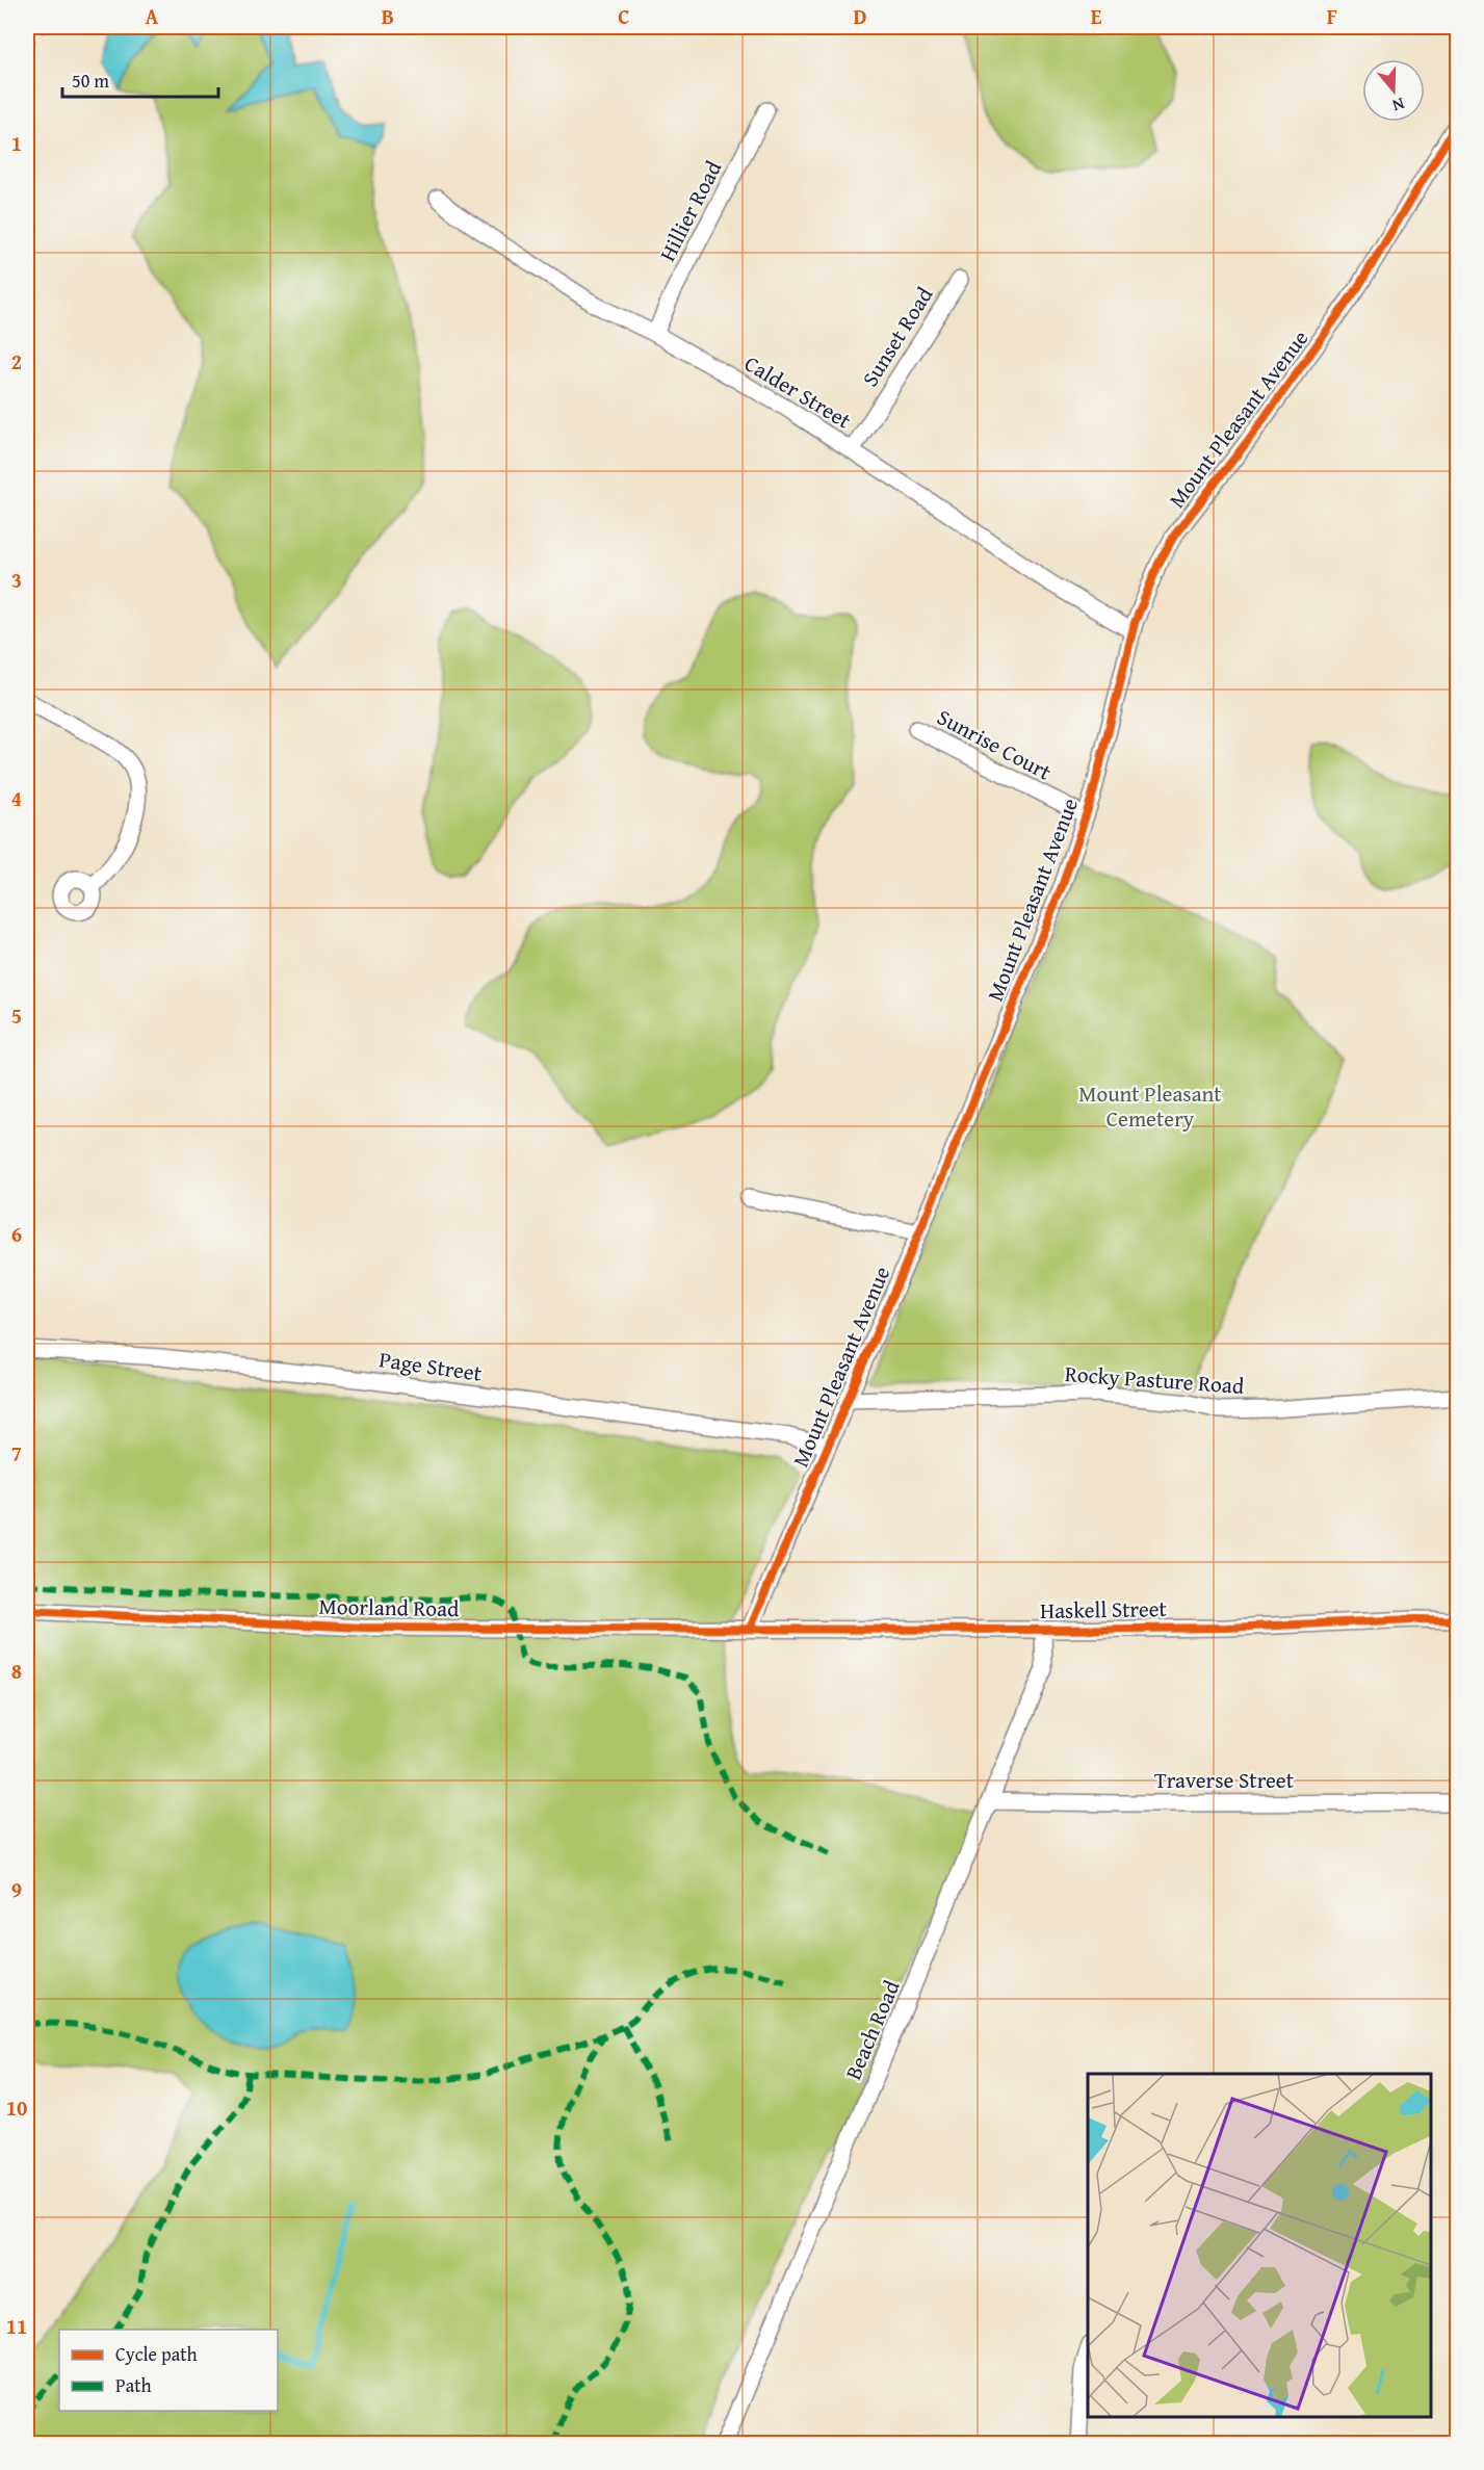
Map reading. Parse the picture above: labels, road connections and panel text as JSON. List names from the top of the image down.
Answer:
{
  "streets": {
    "street": [
      "Hillier Road",
      "Sunset Road",
      "Calder Street",
      "Mount Pleasant Avenue",
      "Sunrise Court",
      "Page Street",
      "Rocky Pasture Road",
      "Moorland Road",
      "Haskell Street",
      "Traverse Street",
      "Beach Road"
    ]
  },
  "crossings": [
    ["Hillier Road", "Calder Street"],
    ["Sunset Road", "Calder Street"],
    ["Calder Street", "Mount Pleasant Avenue"],
    ["Mount Pleasant Avenue", "Sunrise Court"],
    ["Mount Pleasant Avenue", "Page Street"],
    ["Mount Pleasant Avenue", "Rocky Pasture Road"],
    ["Mount Pleasant Avenue", "Moorland Road"],
    ["Mount Pleasant Avenue", "Haskell Street"],
    ["Moorland Road", "Haskell Street"],
    ["Haskell Street", "Beach Road"],
    ["Traverse Street", "Beach Road"]
  ],
  "parks": ["Mount Pleasant Cemetery"],
  "legend": ["Cycle path", "Path"],
  "scale_bar": "50 m",
  "north": "bottom",
  "grid": {
    "columns": [
      "A",
      "B",
      "C",
      "D",
      "E",
      "F"
    ],
    "rows": [
      "1",
      "2",
      "3",
      "4",
      "5",
      "6",
      "7",
      "8",
      "9",
      "10",
      "11"
    ]
  }
}
